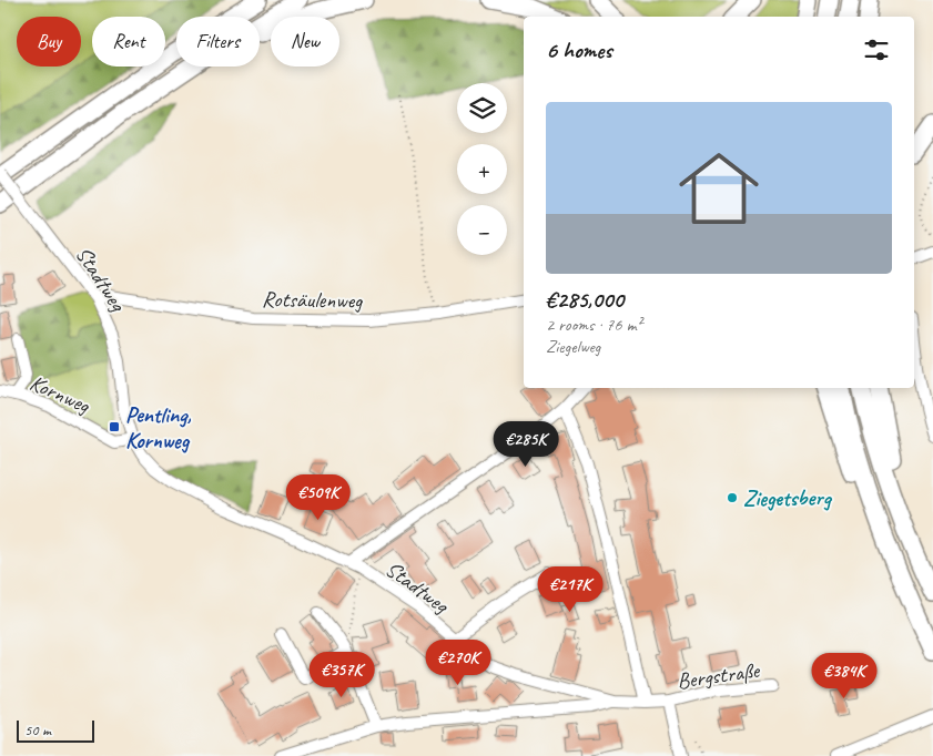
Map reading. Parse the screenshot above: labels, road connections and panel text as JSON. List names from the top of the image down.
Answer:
{
  "streets": {
    "street": [
      "Stadtweg",
      "Rotsäulenweg",
      "Kornweg",
      "Bergstraße"
    ]
  },
  "crossings": [
    ["Stadtweg", "Rotsäulenweg"],
    ["Stadtweg", "Kornweg"],
    ["Stadtweg", "Bergstraße"]
  ],
  "places": {
    "transit": ["Pentling, Kornweg"],
    "other": ["Ziegetsberg"]
  },
  "scale_bar": "50 m",
  "page": {
    "chip": [
      "Buy",
      "Rent",
      "Filters",
      "New"
    ],
    "heading": "6 homes",
    "map_buttons": ["+", "−"],
    "list": [
      {
        "name": "€285,000",
        "note": "2 rooms · 76 m² · Ziegelweg"
      }
    ],
    "price": [
      "€285K",
      "€509K",
      "€217K",
      "€270K",
      "€357K",
      "€384K"
    ],
    "scale": "50 m"
  }
}
